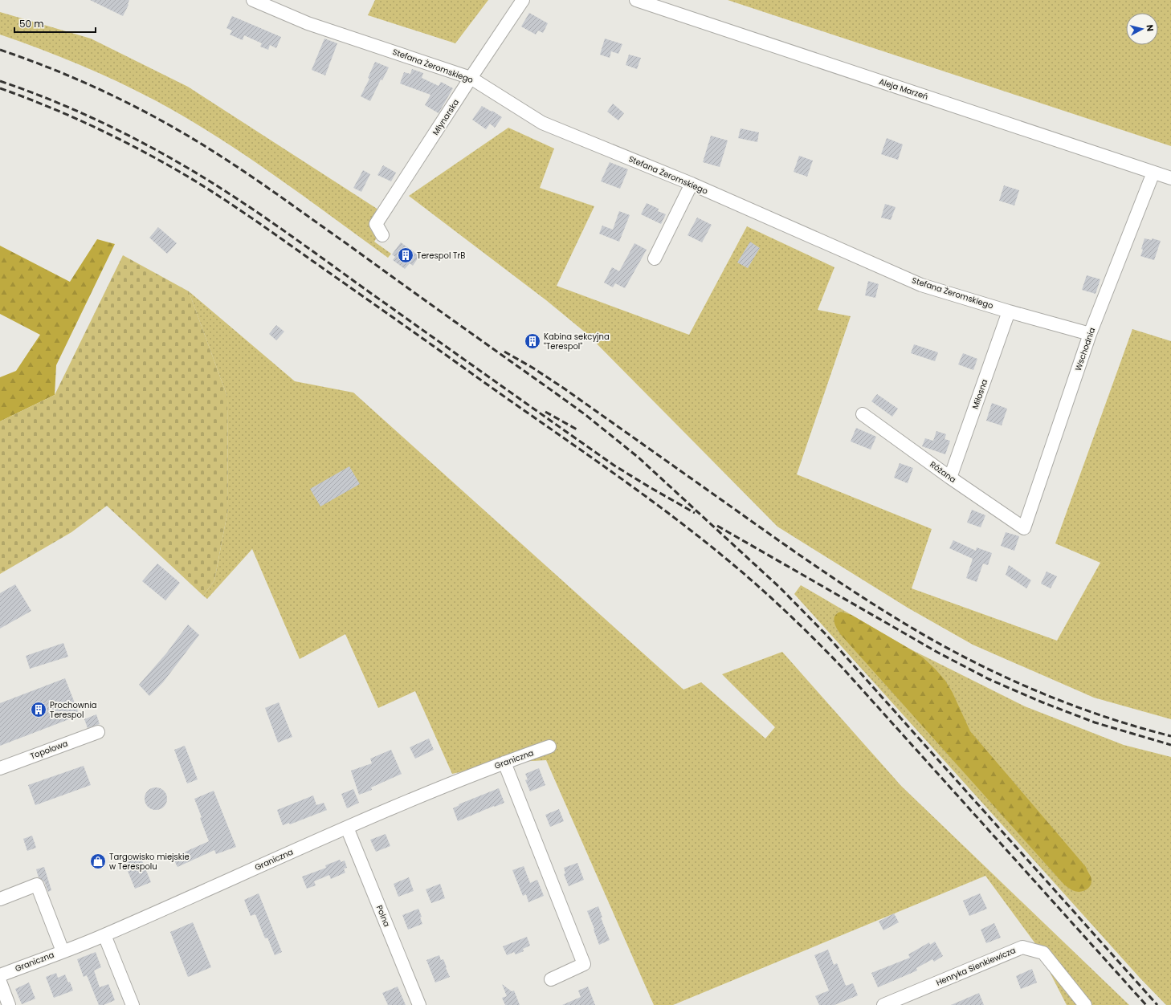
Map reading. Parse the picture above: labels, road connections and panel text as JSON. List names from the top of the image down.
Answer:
{
  "streets": {
    "street": [
      "Stefana Żeromskiego",
      "Aleja Marzeń",
      "Młynarska",
      "Wschodnia",
      "Miłosna",
      "Różana",
      "Topolowa",
      "Graniczna",
      "Polna",
      "Henryka Sienkiewicza"
    ]
  },
  "crossings": [
    ["Stefana Żeromskiego", "Młynarska"],
    ["Stefana Żeromskiego", "Wschodnia"],
    ["Stefana Żeromskiego", "Miłosna"],
    ["Aleja Marzeń", "Wschodnia"],
    ["Wschodnia", "Różana"],
    ["Miłosna", "Różana"],
    ["Graniczna", "Polna"]
  ],
  "places": {
    "building": ["Terespol TrB", "Kabina sekcyjna \"Terespol\"", "Prochownia Terespol"],
    "shop": ["Targowisko miejskie w Terespolu"]
  },
  "scale_bar": "50 m",
  "north": "right"
}
